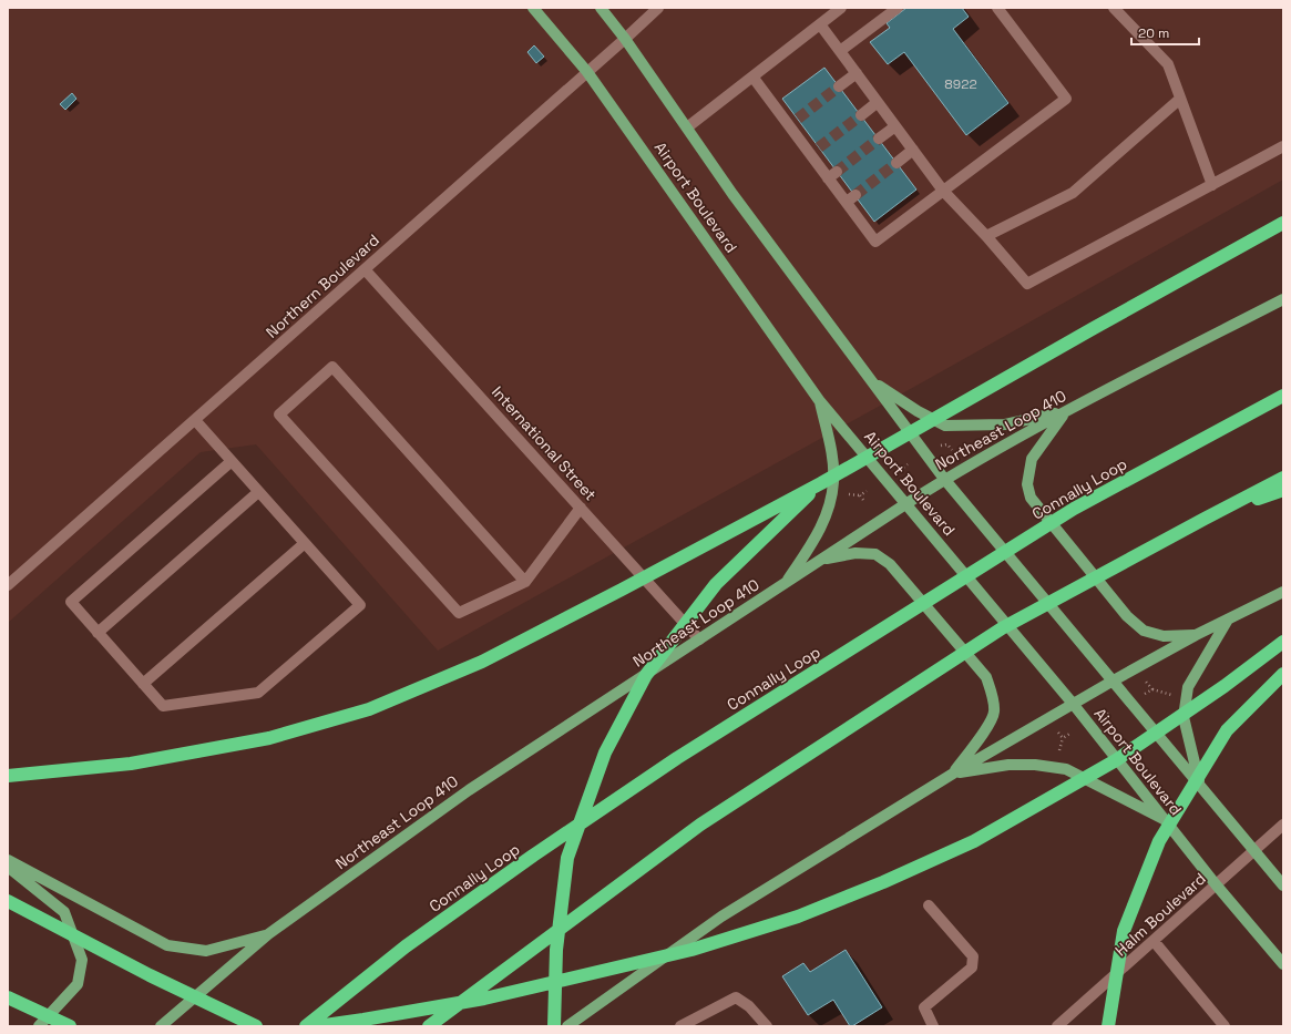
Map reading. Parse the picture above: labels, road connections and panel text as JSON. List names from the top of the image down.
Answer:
{
  "streets": {
    "highway": ["Connally Loop"],
    "main road": ["Airport Boulevard", "Northeast Loop 410"],
    "street": ["Northern Boulevard", "International Street", "Halm Boulevard"]
  },
  "crossings": [
    ["Airport Boulevard", "Northern Boulevard"],
    ["Airport Boulevard", "Northeast Loop 410"],
    ["Airport Boulevard", "Halm Boulevard"],
    ["Northern Boulevard", "International Street"],
    ["Northeast Loop 410", "International Street"]
  ],
  "house_numbers": ["8922"],
  "scale_bar": "20 m"
}
